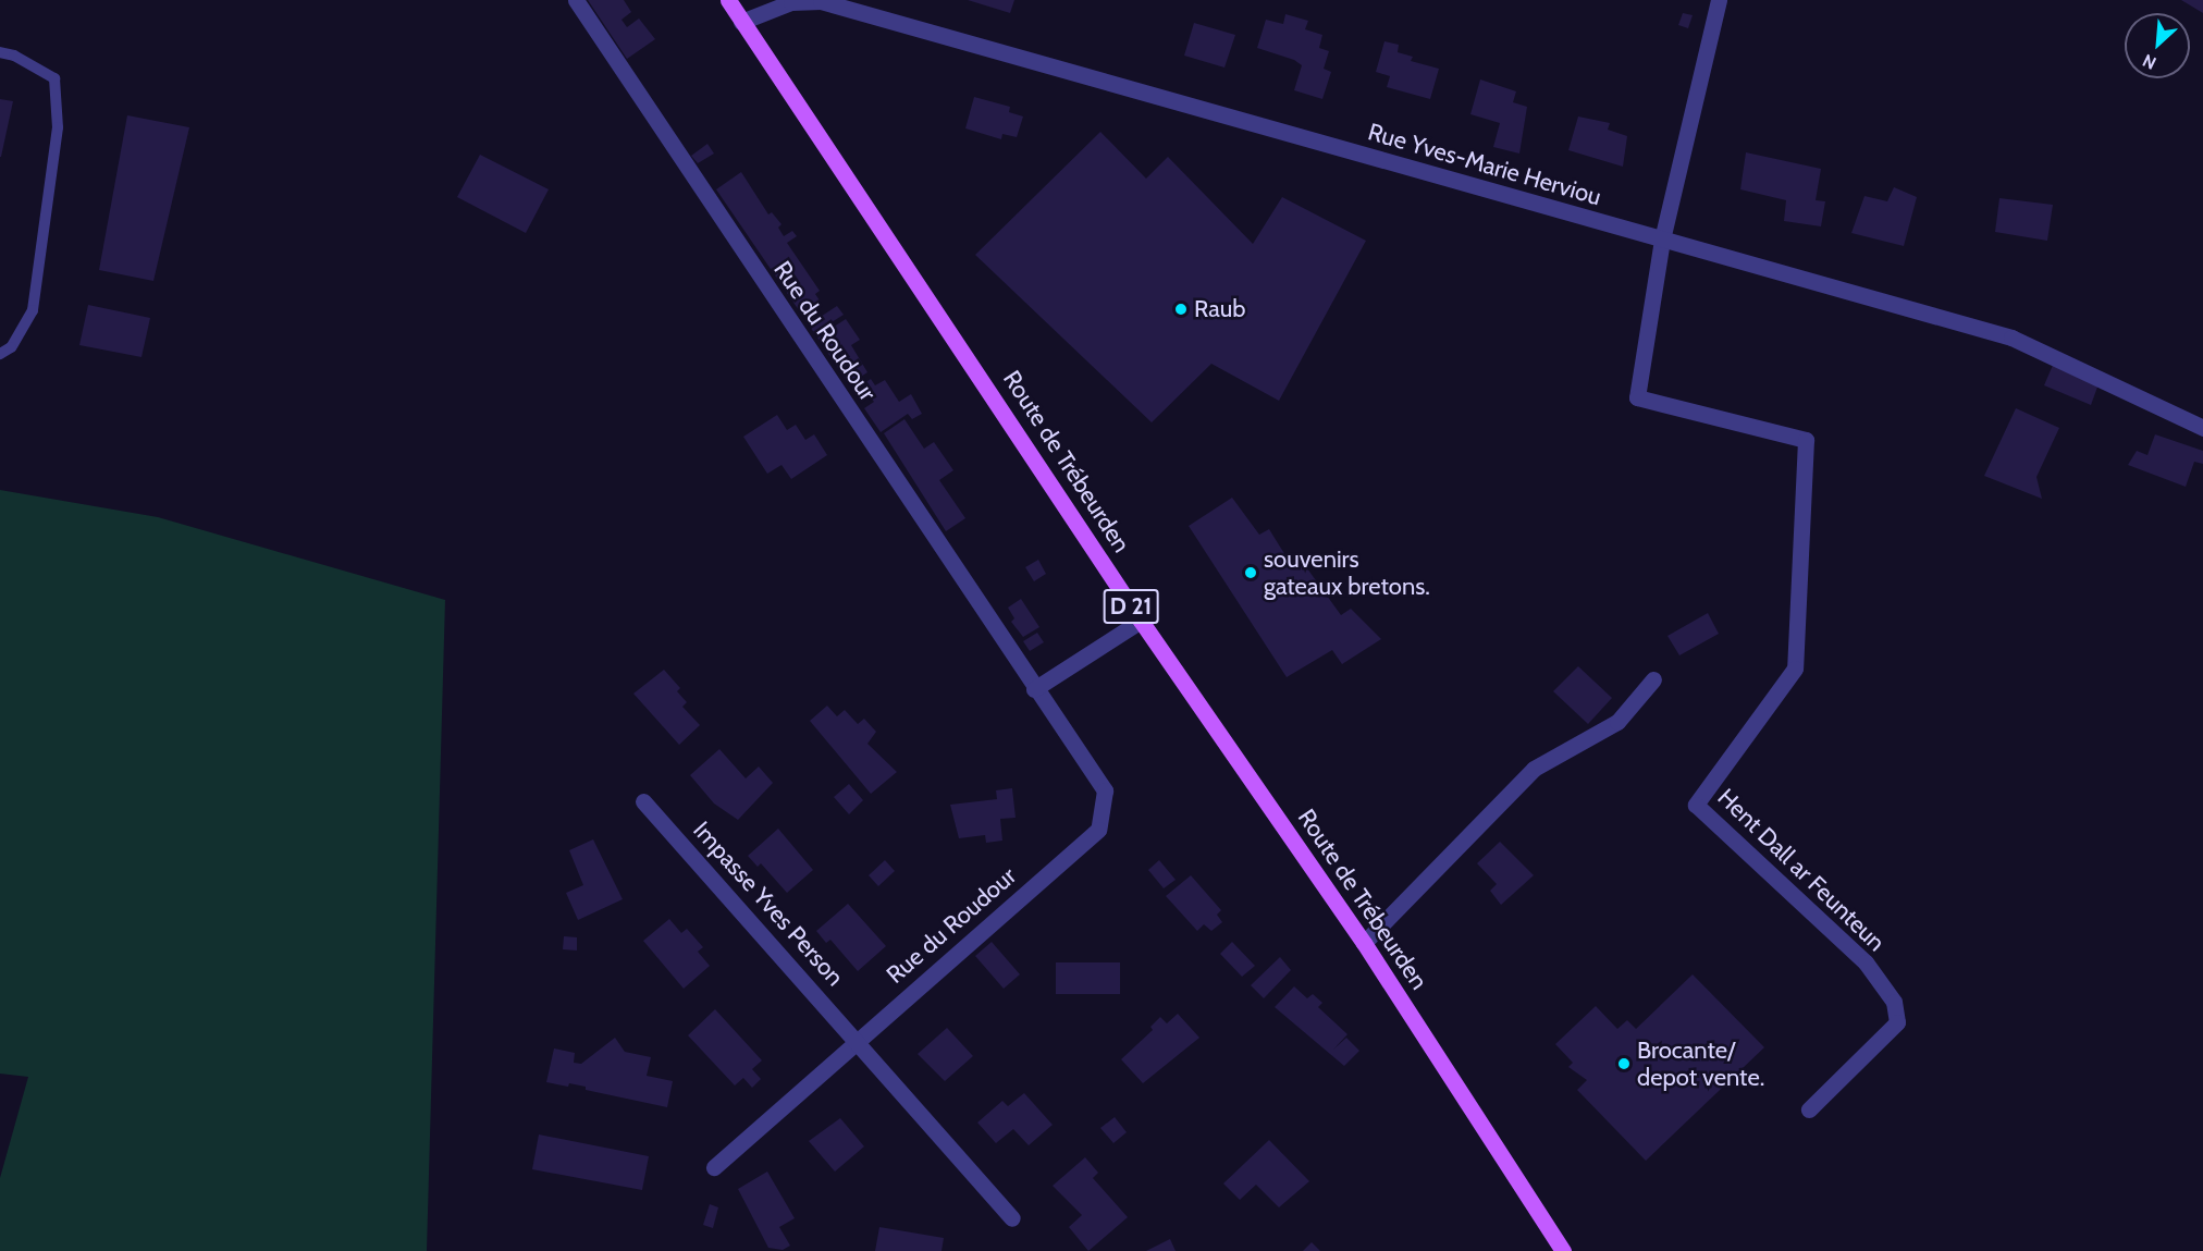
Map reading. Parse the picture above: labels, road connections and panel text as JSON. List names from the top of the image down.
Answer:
{
  "streets": {
    "main road": ["Route de Trébeurden", "D 21"],
    "street": [
      "Rue Yves-Marie Herviou",
      "Rue du Roudour",
      "Hent Dall ar Feunteun",
      "Impasse Yves Person"
    ]
  },
  "crossings": [
    ["Rue Yves-Marie Herviou", "Route de Trébeurden"],
    ["Rue Yves-Marie Herviou", "Hent Dall ar Feunteun"],
    ["Rue du Roudour", "Impasse Yves Person"]
  ],
  "places": ["Raub", "souvenirs gateaux bretons.", "Brocante/ depot vente."],
  "north": "bottom left"
}
